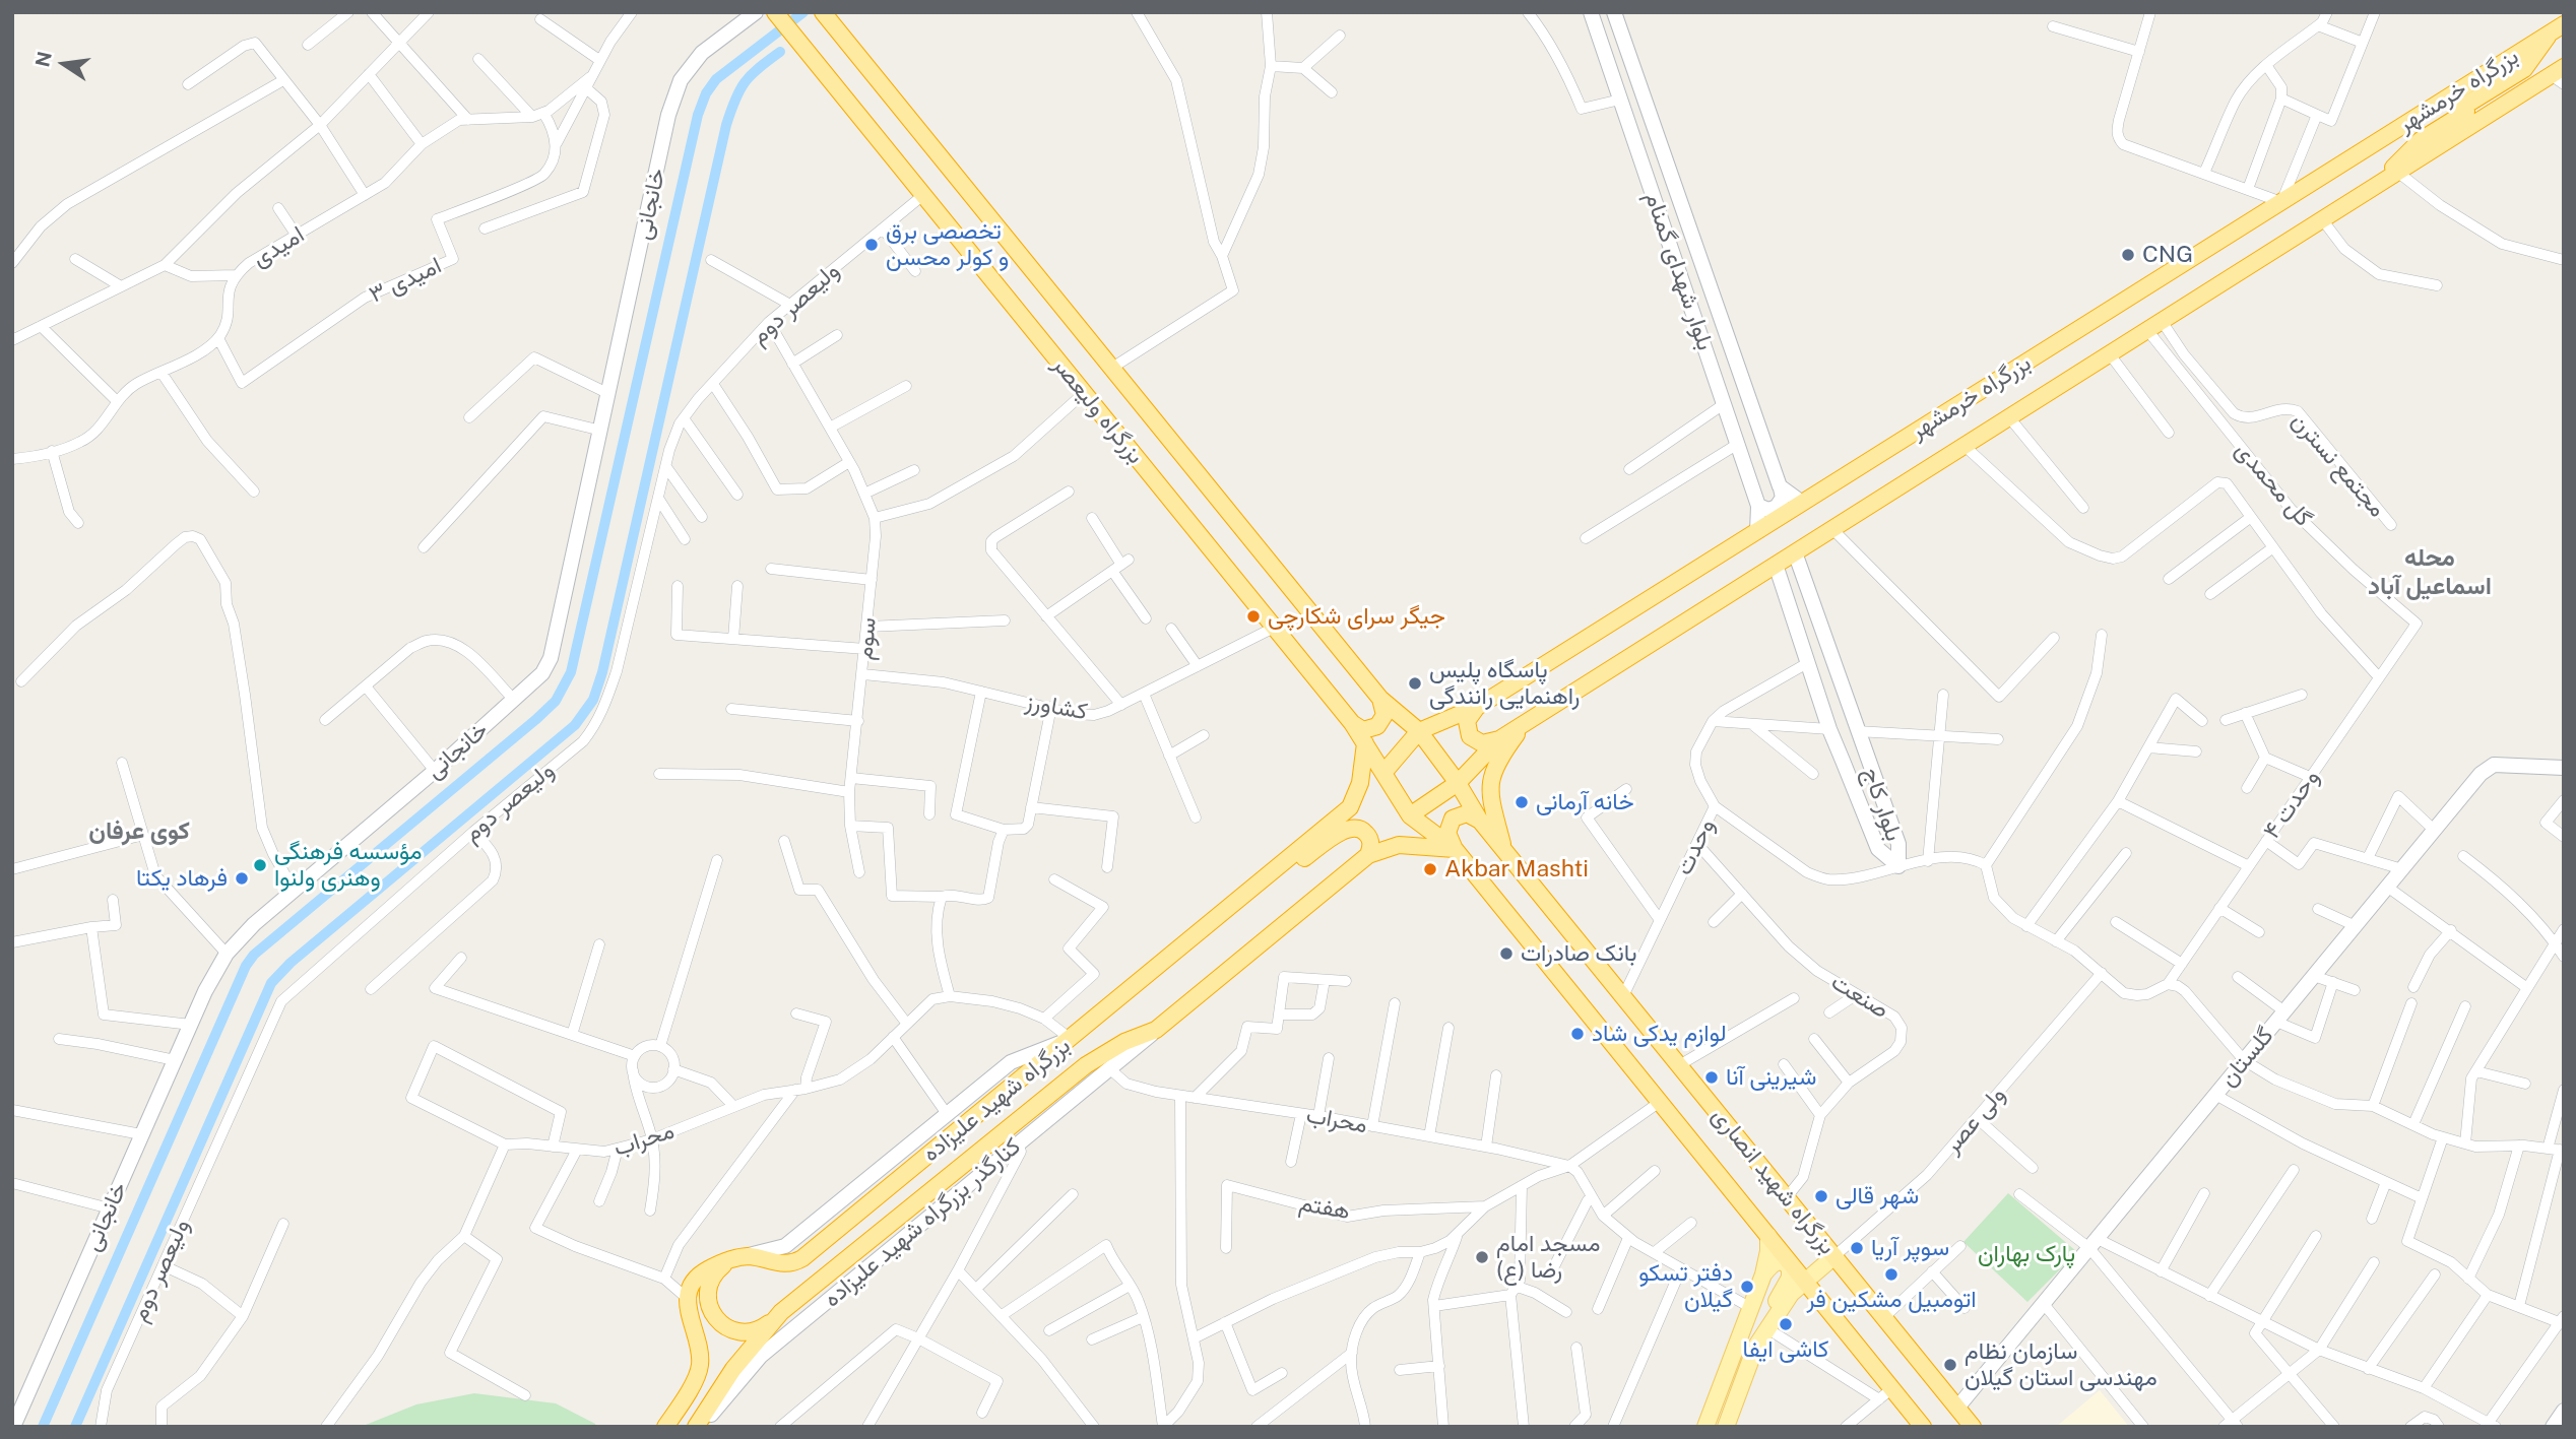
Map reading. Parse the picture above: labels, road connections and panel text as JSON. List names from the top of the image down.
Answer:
{
  "streets": {
    "highway": [
      "بزرگراه خرمشهر",
      "بزرگراه ولیعصر",
      "بزرگراه شهید علیزاده",
      "بزرگراه شهید انصاری"
    ],
    "main road": [
      "خانجانی",
      "بلوار شهدای گمنام",
      "بلوار کاج",
      "گلستان",
      "کنارگذر بزرگراه شهید علیزاده"
    ],
    "street": [
      "امیدی",
      "امیدی ۳",
      "ولیعصر دوم",
      "مجتمع نسترن",
      "گل محمدی",
      "سوم",
      "کشاورز",
      "وحدت ۴",
      "وحدت",
      "صنعت",
      "محراب",
      "ولی عصر",
      "هفتم"
    ]
  },
  "crossings": [
    ["بزرگراه خرمشهر", "بلوار شهدای گمنام"],
    ["بزرگراه خرمشهر", "بزرگراه ولیعصر"],
    ["بزرگراه خرمشهر", "مجتمع نسترن"],
    ["بزرگراه خرمشهر", "گل محمدی"],
    ["بزرگراه خرمشهر", "بلوار کاج"],
    ["بزرگراه خرمشهر", "بزرگراه شهید انصاری"],
    ["امیدی", "امیدی ۳"],
    ["ولیعصر دوم", "بزرگراه ولیعصر"],
    ["ولیعصر دوم", "سوم"],
    ["بزرگراه ولیعصر", "کشاورز"],
    ["بزرگراه ولیعصر", "بزرگراه شهید علیزاده"],
    ["بزرگراه ولیعصر", "بزرگراه شهید انصاری"],
    ["گل محمدی", "وحدت ۴"],
    ["سوم", "کشاورز"],
    ["بلوار کاج", "وحدت"],
    ["وحدت", "صنعت"],
    ["وحدت", "بزرگراه شهید انصاری"],
    ["صنعت", "بزرگراه شهید انصاری"],
    ["گلستان", "بزرگراه شهید انصاری"],
    ["بزرگراه شهید علیزاده", "بزرگراه شهید انصاری"],
    ["بزرگراه شهید علیزاده", "کنارگذر بزرگراه شهید علیزاده"],
    ["محراب", "کنارگذر بزرگراه شهید علیزاده"],
    ["ولی عصر", "بزرگراه شهید انصاری"]
  ],
  "districts": ["محله اسماعیل آباد", "کوی عرفان"],
  "parks": ["پارک بهاران"],
  "places": [
    "تخصصی برق و کولر محسن",
    "CNG",
    "جیگر سرای شکارچی",
    "پاسگاه پلیس راهنمایی رانندگی",
    "خانه آرمانی",
    "مؤسسه فرهنگی وهنری ولنوا",
    "Akbar Mashti",
    "فرهاد یکتا",
    "بانک صادرات",
    "لوازم یدکی شاد",
    "شیرینی آنا",
    "شهر قالی",
    "سوپر آریا",
    "مسجد امام رضا (ع)",
    "اتومبیل مشکین فر",
    "دفتر تسکو گیلان",
    "کاشی ایفا",
    "سازمان نظام مهندسی استان گیلان"
  ],
  "north": "left"
}
